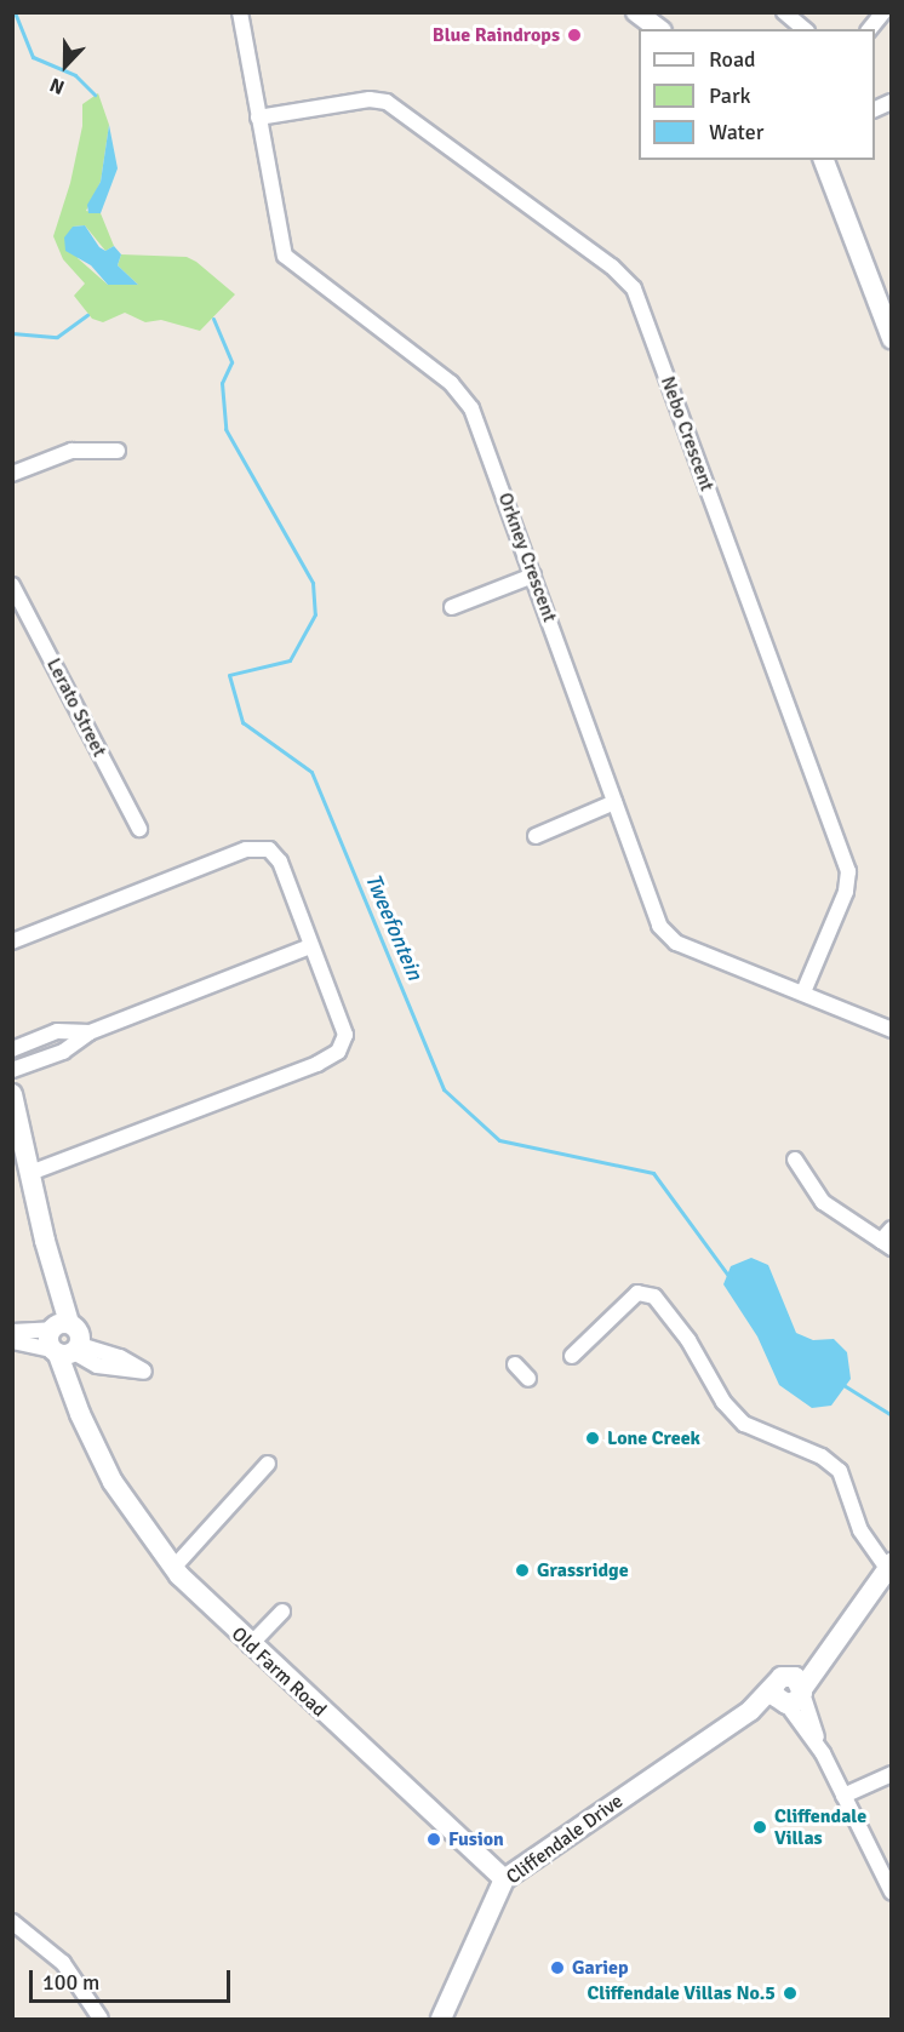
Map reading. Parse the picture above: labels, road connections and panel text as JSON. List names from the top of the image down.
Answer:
{
  "streets": {
    "street": [
      "Nebo Crescent",
      "Orkney Crescent",
      "Lerato Street",
      "Old Farm Road",
      "Cliffendale Drive"
    ]
  },
  "crossings": [
    ["Nebo Crescent", "Orkney Crescent"],
    ["Old Farm Road", "Cliffendale Drive"]
  ],
  "water": ["Tweefontein"],
  "places": [
    "Blue Raindrops",
    "Lone Creek",
    "Grassridge",
    "Cliffendale Villas",
    "Fusion",
    "Gariep",
    "Cliffendale Villas No.5"
  ],
  "legend": ["Road", "Park", "Water"],
  "scale_bar": "100 m",
  "north": "bottom"
}
